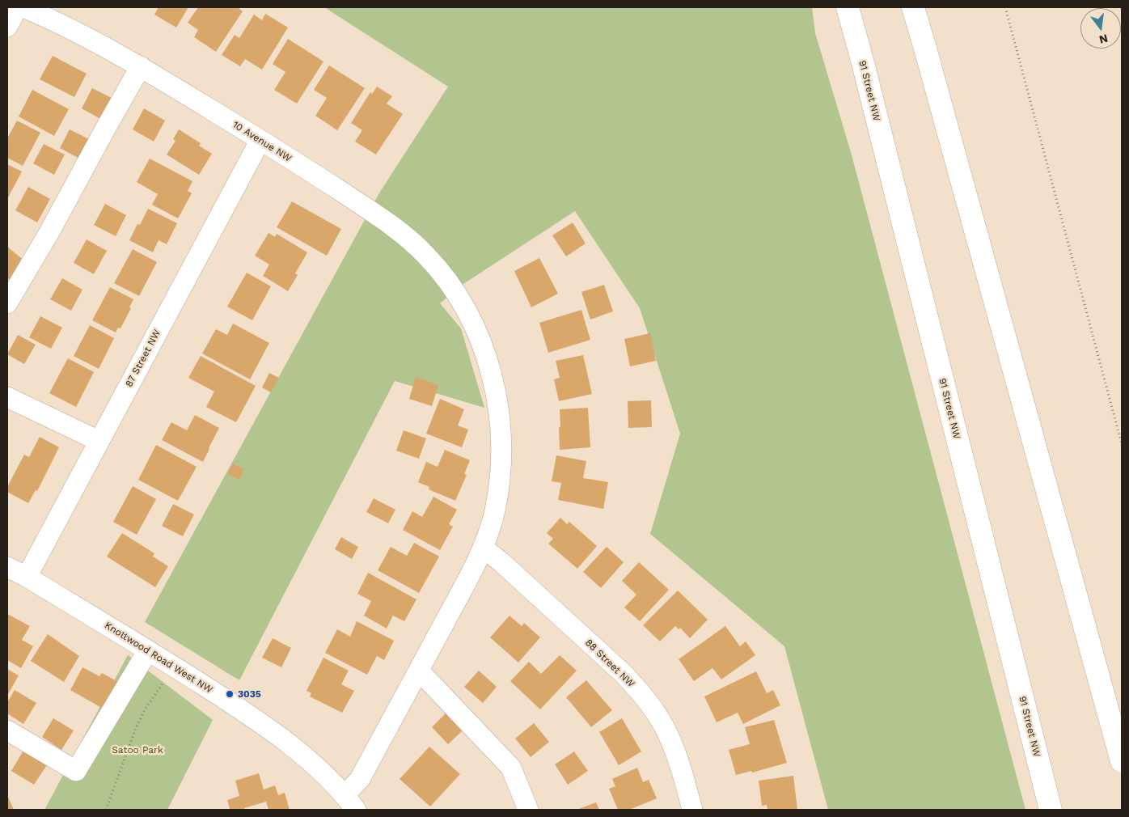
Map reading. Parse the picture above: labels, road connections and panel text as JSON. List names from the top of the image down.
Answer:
{
  "streets": {
    "main road": ["91 Street NW"],
    "street": [
      "10 Avenue NW",
      "87 Street NW",
      "Knottwood Road West NW",
      "88 Street NW"
    ]
  },
  "crossings": [
    ["10 Avenue NW", "87 Street NW"],
    ["10 Avenue NW", "88 Street NW"],
    ["87 Street NW", "Knottwood Road West NW"]
  ],
  "parks": ["Satoo Park"],
  "places": ["3035"],
  "north": "bottom"
}
